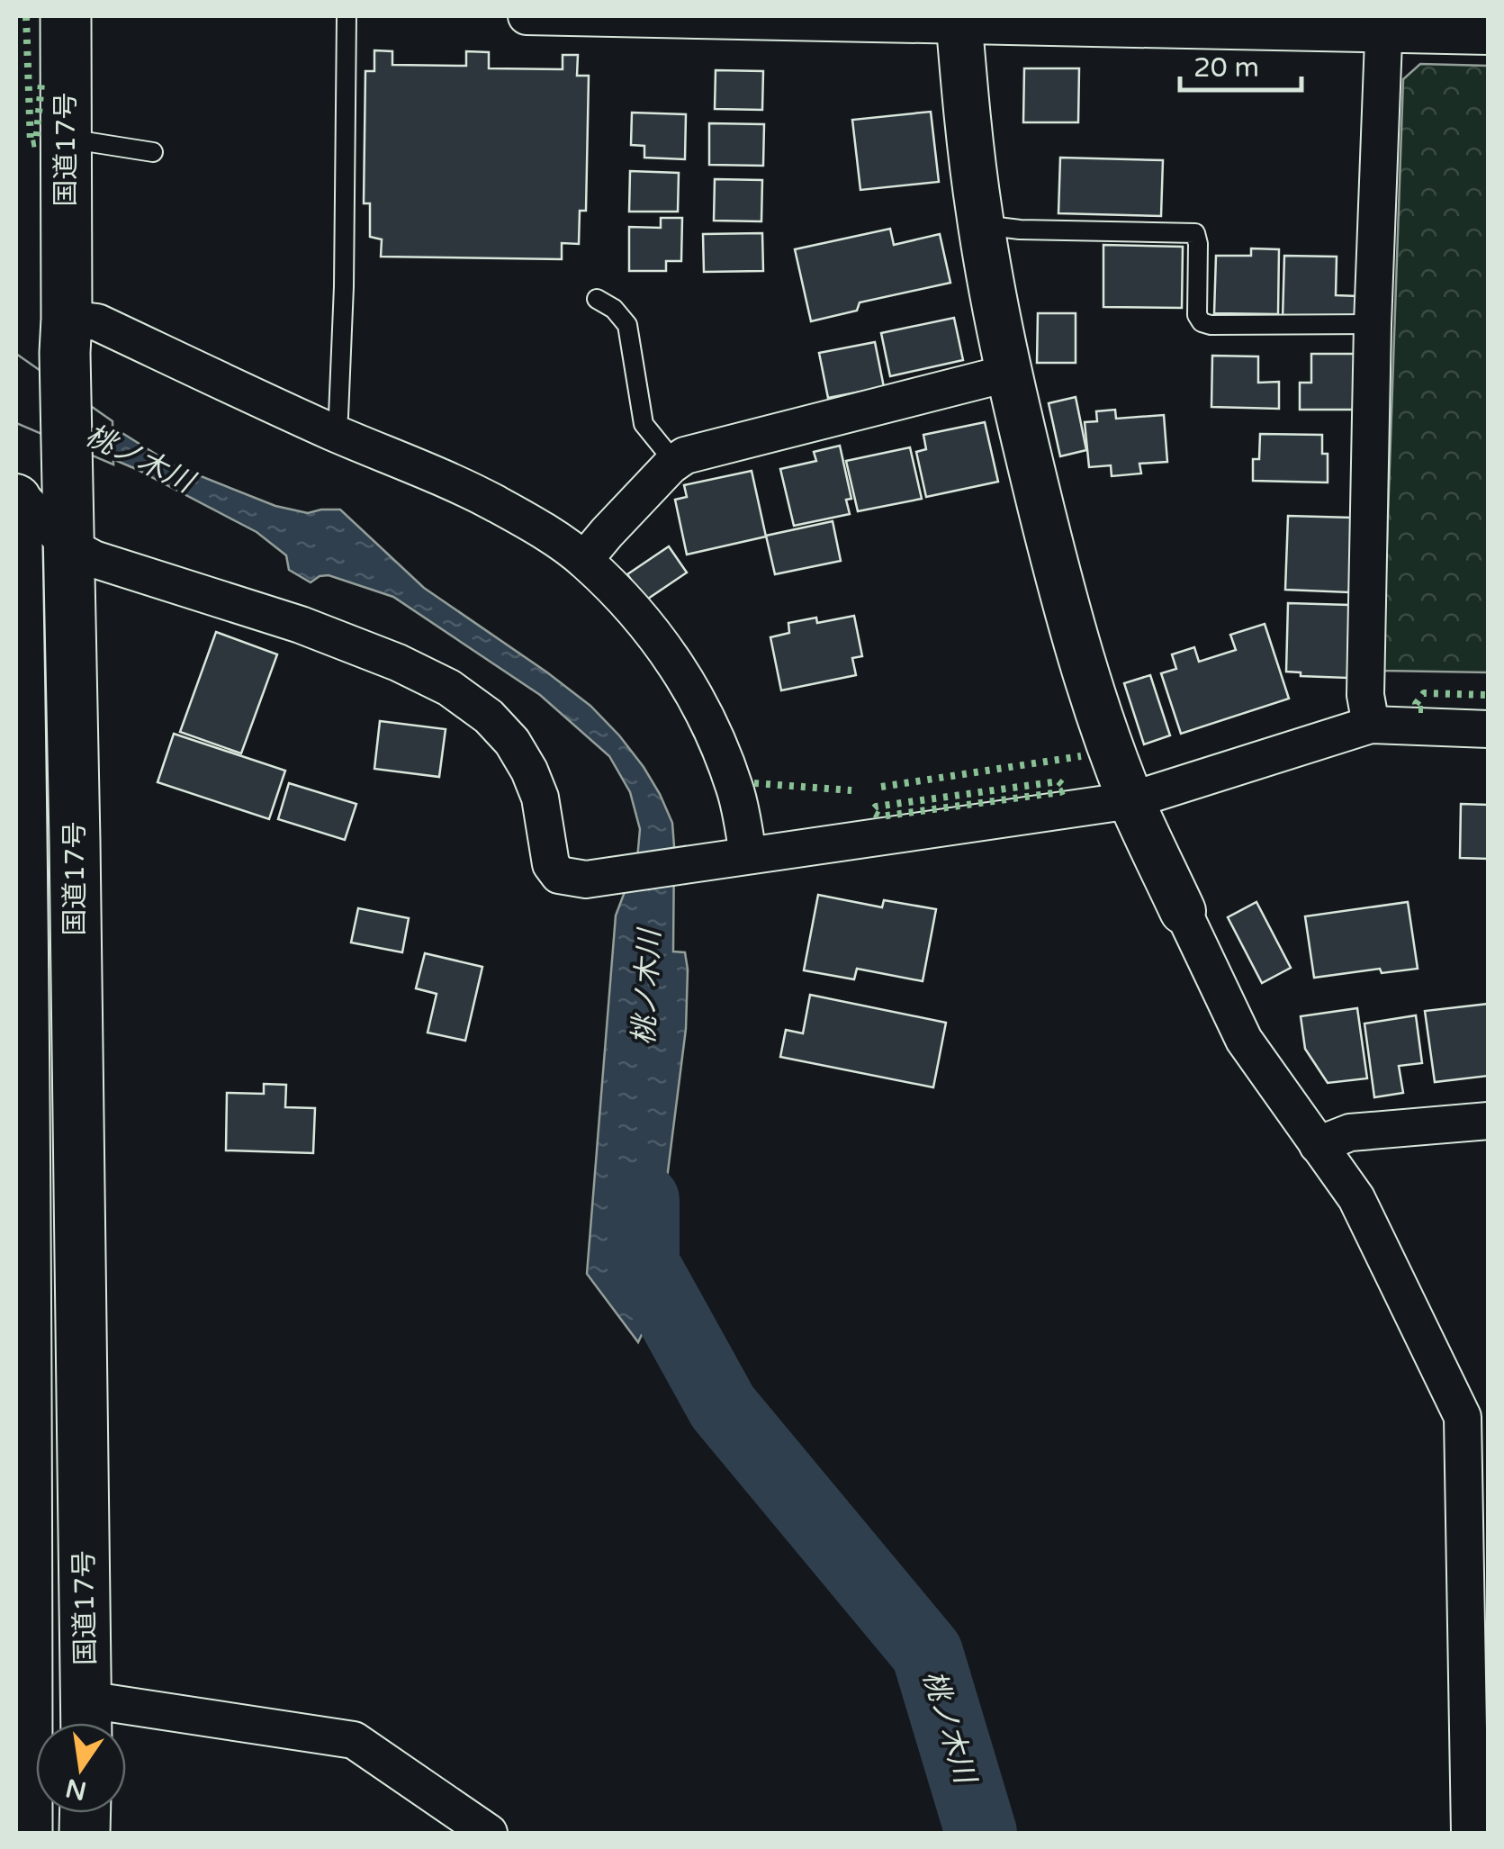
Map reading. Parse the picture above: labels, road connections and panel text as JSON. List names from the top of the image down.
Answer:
{
  "streets": {
    "highway": ["国道17号"]
  },
  "water": ["桃ノ木川"],
  "scale_bar": "20 m",
  "north": "bottom"
}
